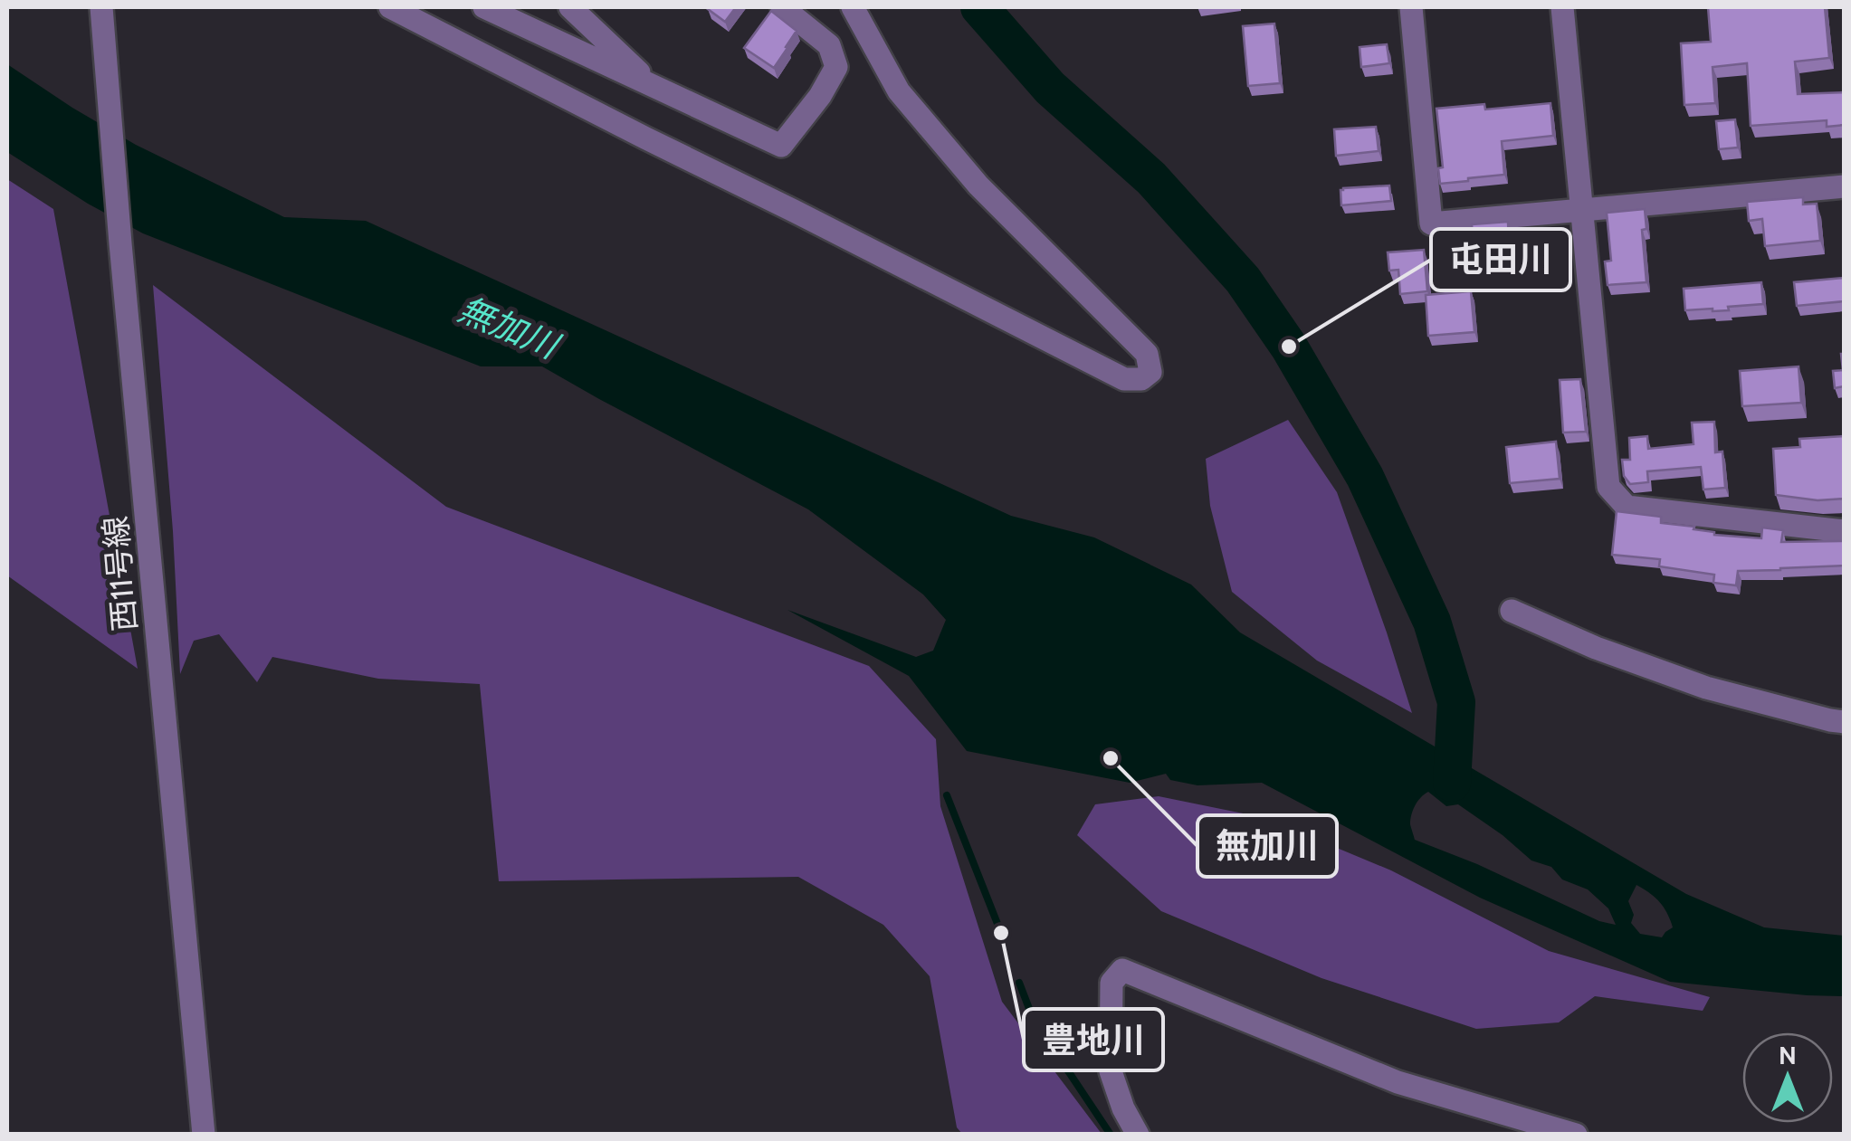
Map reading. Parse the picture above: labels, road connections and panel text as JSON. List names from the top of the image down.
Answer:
{
  "streets": {
    "street": ["西11号線"]
  },
  "water": ["無加川"],
  "places": ["屯田川", "無加川", "豊地川"],
  "north": "top"
}
